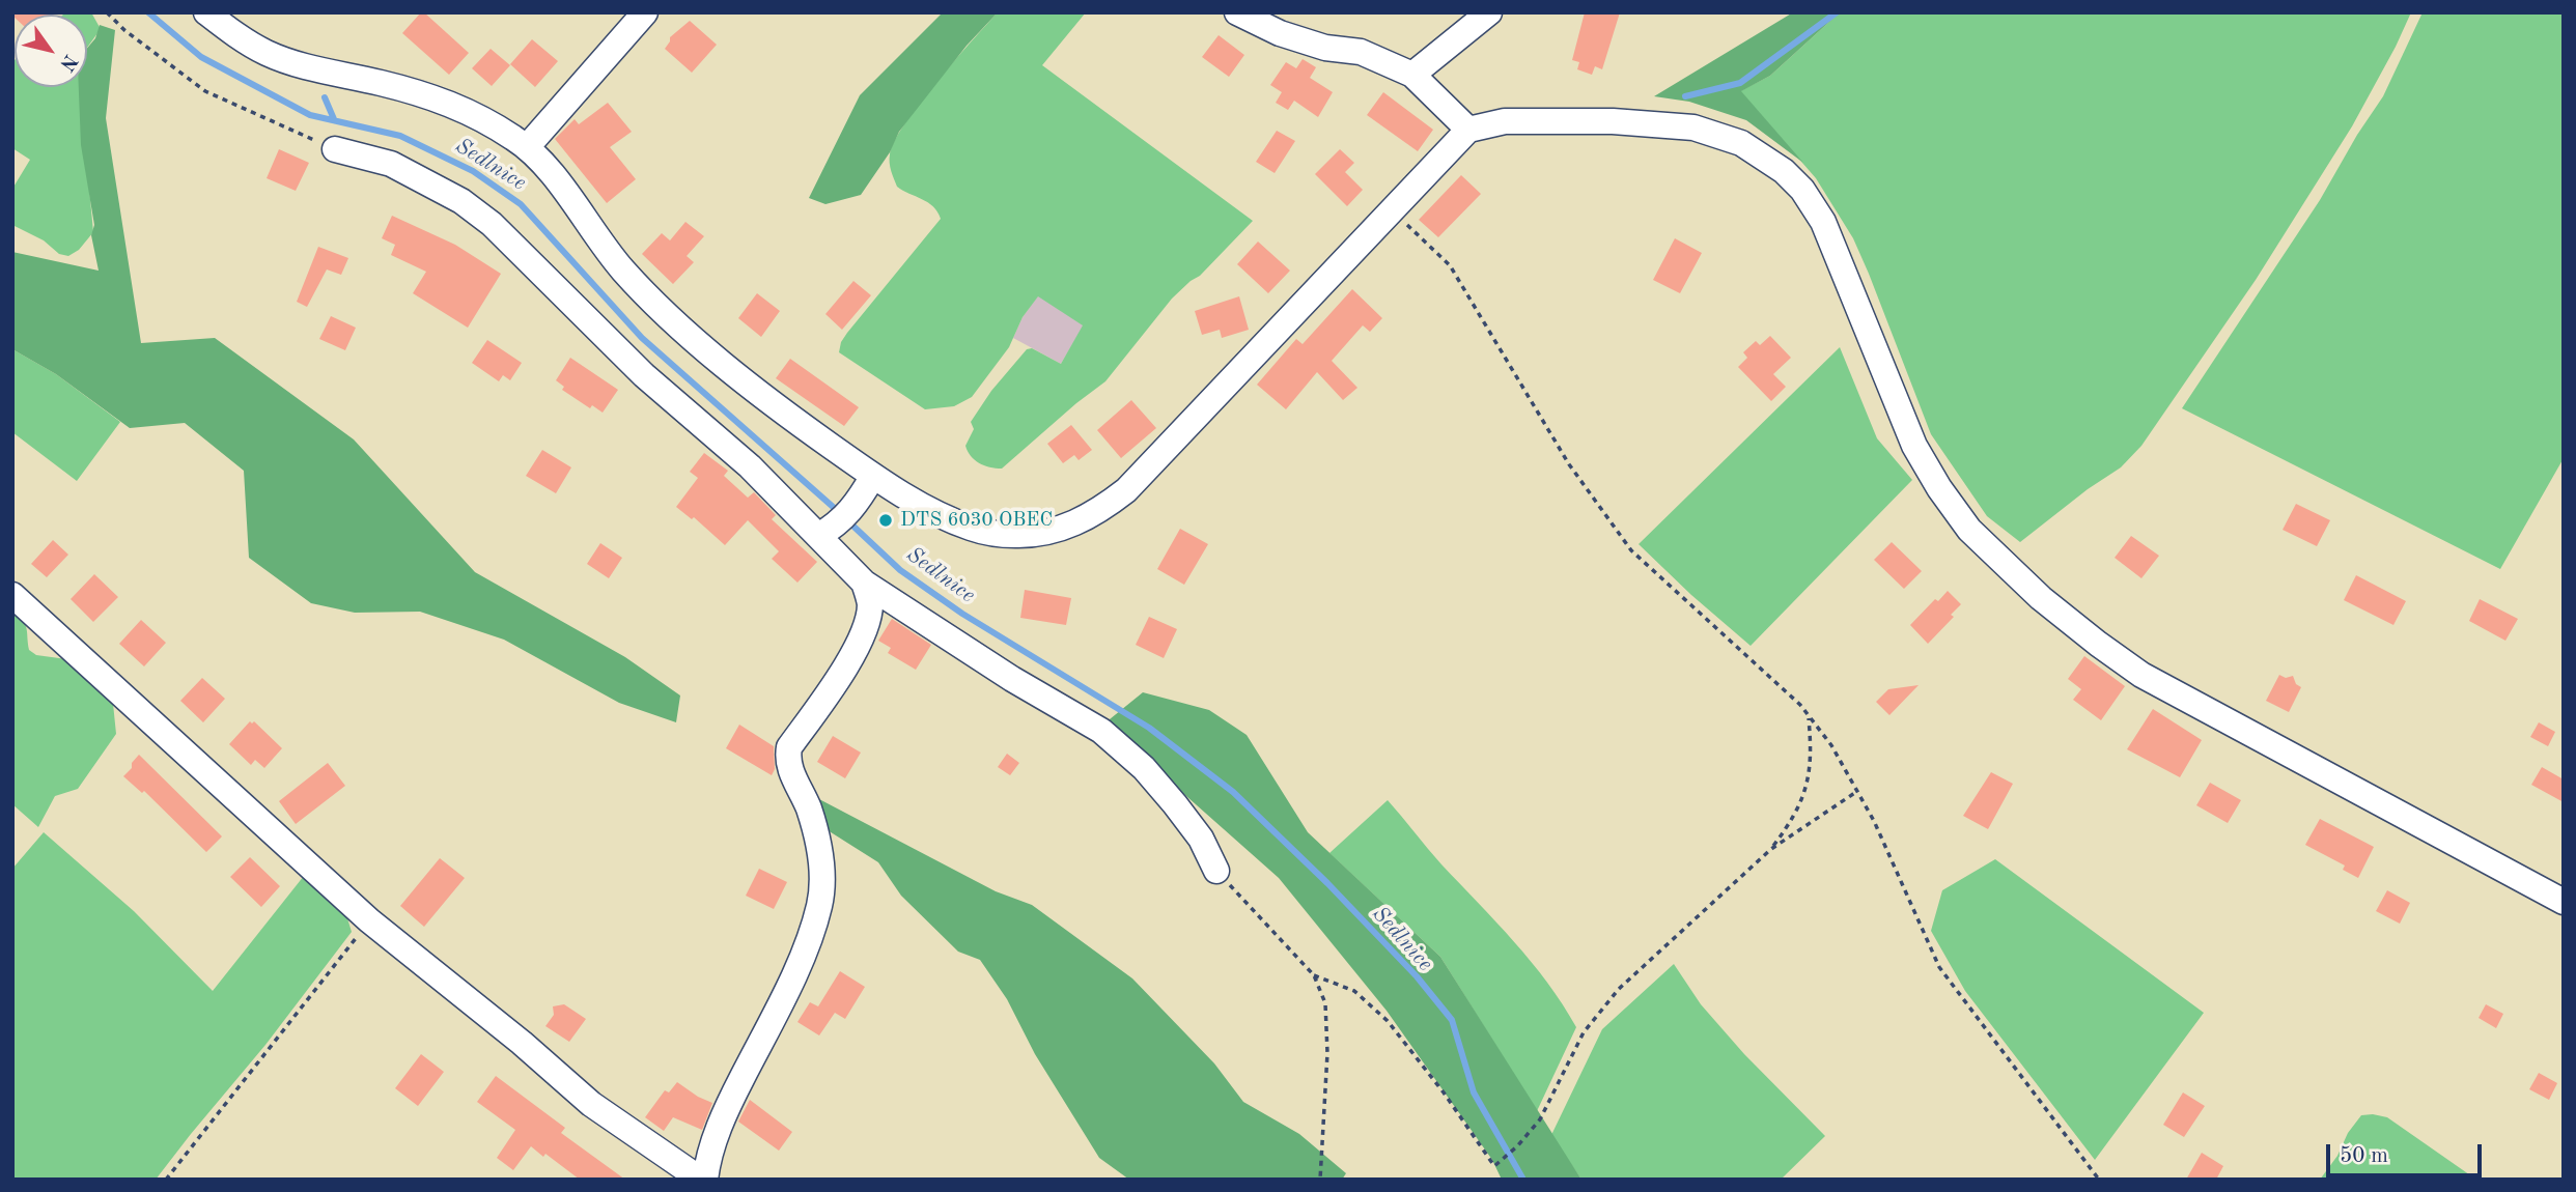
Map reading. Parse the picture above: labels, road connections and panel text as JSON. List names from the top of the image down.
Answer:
{
  "water": ["Sedlnice"],
  "places": ["DTS 6030 OBEC"],
  "scale_bar": "50 m",
  "north": "bottom right"
}
